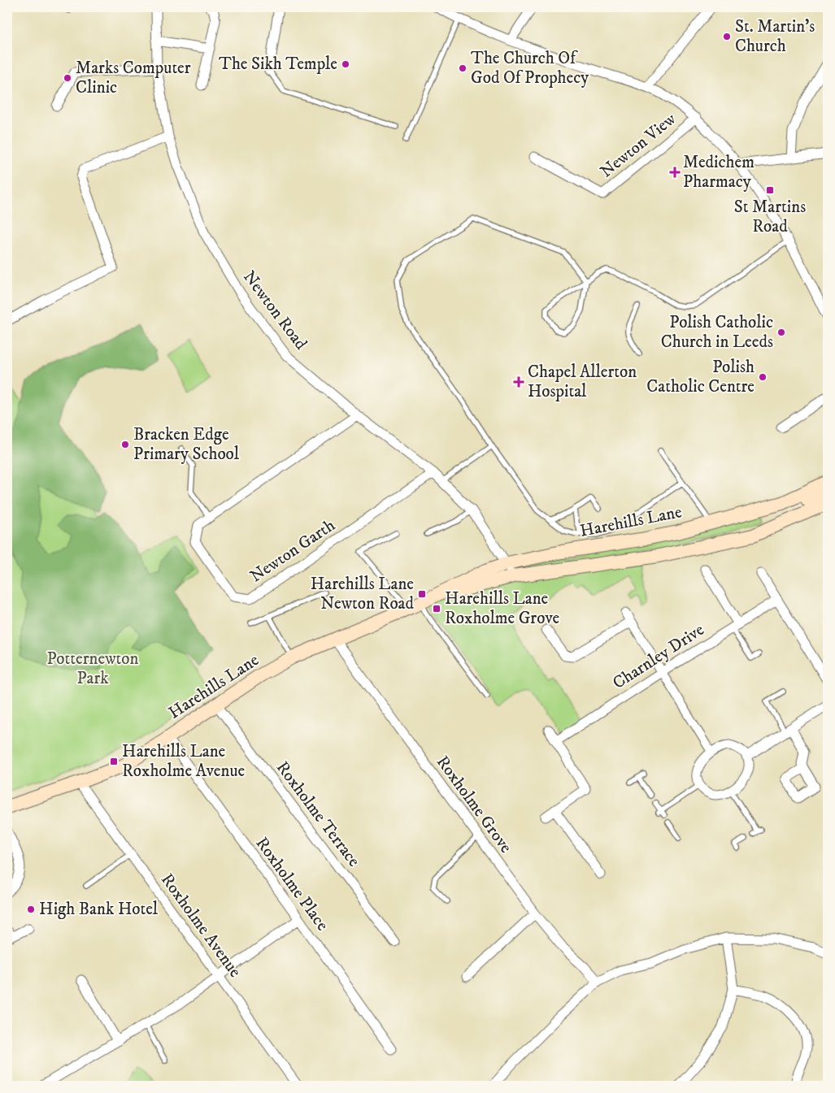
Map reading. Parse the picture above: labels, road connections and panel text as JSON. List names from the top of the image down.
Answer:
{
  "streets": {
    "main road": ["Harehills Lane"],
    "street": [
      "Newton View",
      "Newton Road",
      "Newton Garth",
      "Charnley Drive",
      "Roxholme Grove",
      "Roxholme Terrace",
      "Roxholme Place",
      "Roxholme Avenue"
    ]
  },
  "crossings": [
    ["Newton Road", "Harehills Lane"],
    ["Newton Road", "Newton Garth"],
    ["Harehills Lane", "Roxholme Grove"],
    ["Harehills Lane", "Roxholme Terrace"],
    ["Harehills Lane", "Roxholme Place"],
    ["Harehills Lane", "Roxholme Avenue"]
  ],
  "parks": ["Potternewton Park"],
  "places": {
    "other": [
      "St. Martin's Church",
      "The Sikh Temple",
      "The Church Of God Of Prophecy",
      "Marks Computer Clinic",
      "Polish Catholic Church in Leeds",
      "Polish Catholic Centre",
      "Bracken Edge Primary School",
      "High Bank Hotel"
    ],
    "health": ["Medichem Pharmacy", "Chapel Allerton Hospital"],
    "transit": [
      "St Martins Road",
      "Harehills Lane Newton Road",
      "Harehills Lane Roxholme Grove",
      "Harehills Lane Roxholme Avenue"
    ]
  }
}
